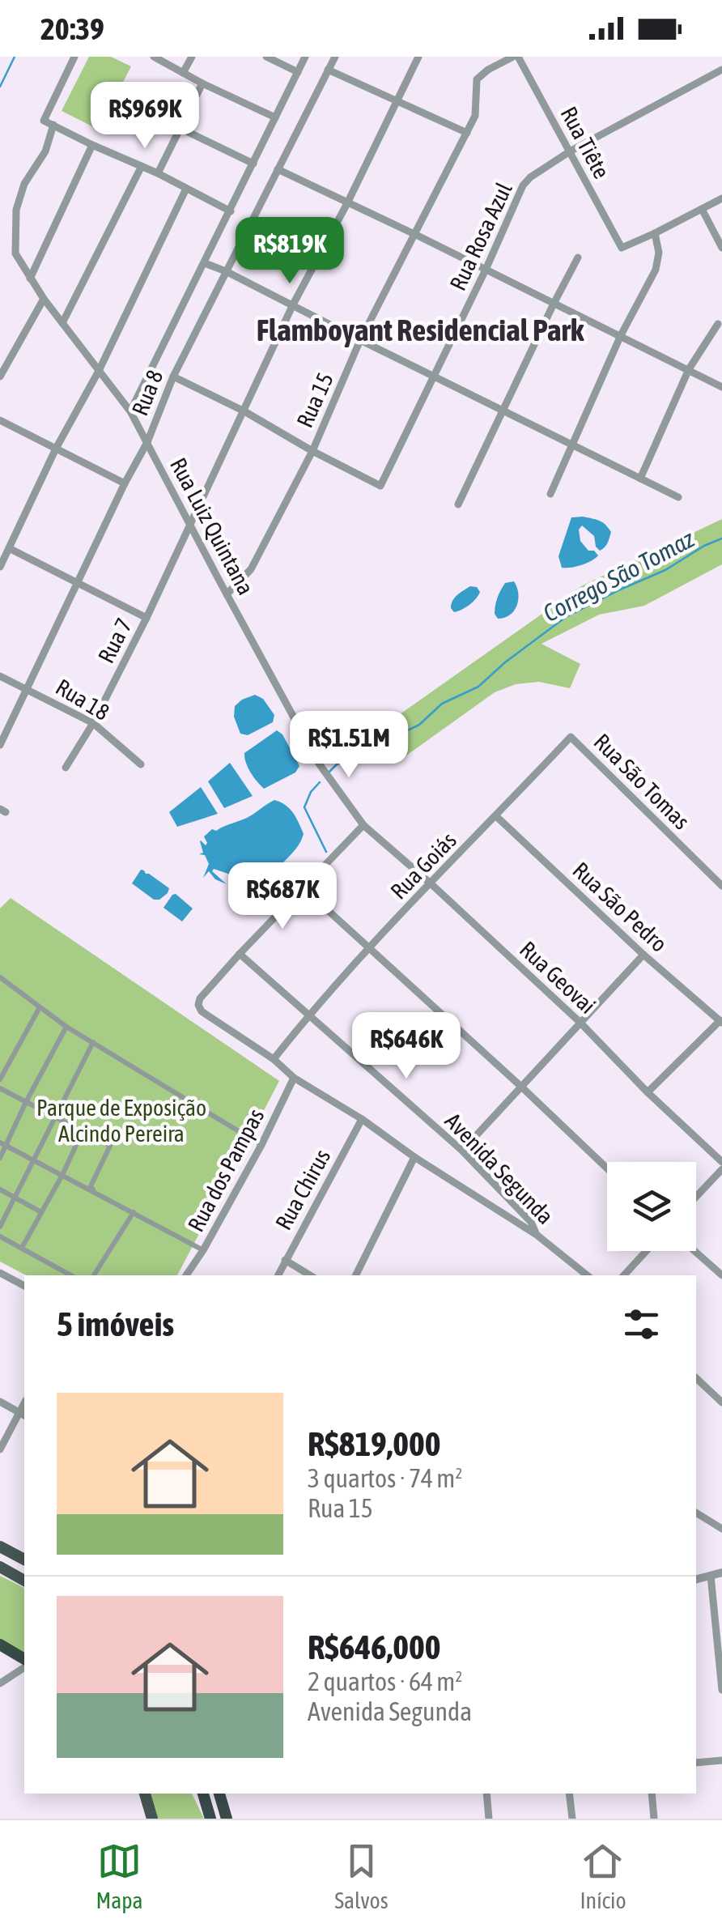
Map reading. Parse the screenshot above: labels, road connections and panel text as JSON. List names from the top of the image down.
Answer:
{
  "streets": {
    "street": [
      "Rua Tiête",
      "Rua Rosa Azul",
      "Rua 8",
      "Rua 15",
      "Rua Luiz Quintana",
      "Rua 7",
      "Rua 18",
      "Rua São Tomas",
      "Rua Goiás",
      "Rua São Pedro",
      "Rua Geovai",
      "Avenida Segunda",
      "Rua dos Pampas",
      "Rua Chirus"
    ]
  },
  "crossings": [
    ["Rua Tiête", "Rua Rosa Azul"],
    ["Rua Tiête", "Rua 15"],
    ["Rua Rosa Azul", "Rua 15"],
    ["Rua 8", "Rua Luiz Quintana"],
    ["Rua 8", "Rua 18"],
    ["Rua 15", "Rua Luiz Quintana"],
    ["Rua Luiz Quintana", "Rua 7"],
    ["Rua Luiz Quintana", "Rua Geovai"],
    ["Rua 7", "Rua 18"],
    ["Rua São Tomas", "Rua Goiás"],
    ["Rua Goiás", "Rua São Pedro"],
    ["Rua Goiás", "Rua Geovai"],
    ["Rua Goiás", "Avenida Segunda"]
  ],
  "districts": ["Flamboyant Residencial Park"],
  "water": ["Corrego São Tomaz"],
  "parks": ["Parque de Exposição Alcindo Pereira"],
  "page": {
    "status": "20:39",
    "price": [
      "R$969K",
      "R$819K",
      "R$1.51M",
      "R$687K",
      "R$646K"
    ],
    "heading": "5 imóveis",
    "list": [
      {
        "name": "R$819,000",
        "note": "3 quartos · 74 m² · Rua 15"
      },
      {
        "name": "R$646,000",
        "note": "2 quartos · 64 m² · Avenida Segunda"
      }
    ],
    "tabs": ["Mapa", "Salvos", "Início"]
  }
}
